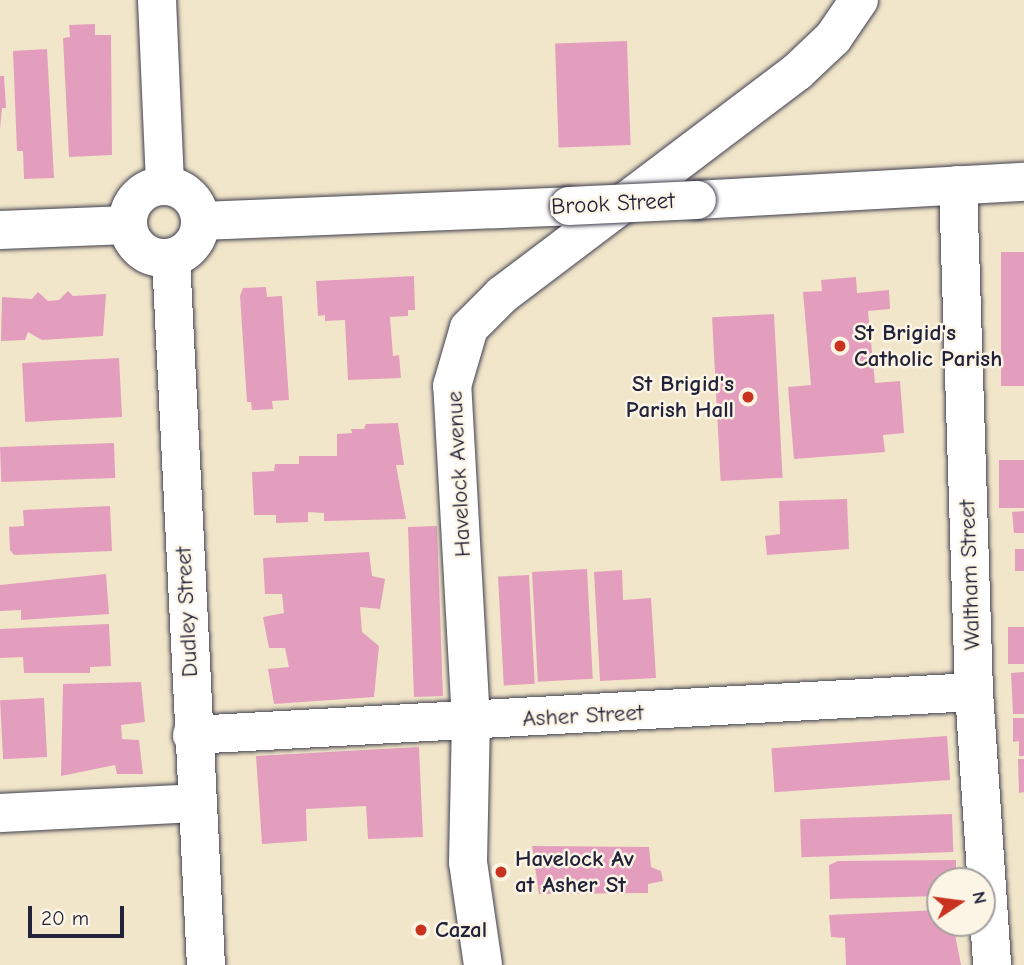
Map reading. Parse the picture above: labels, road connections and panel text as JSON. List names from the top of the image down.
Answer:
{
  "streets": {
    "street": [
      "Brook Street",
      "Havelock Avenue",
      "Waltham Street",
      "Dudley Street",
      "Asher Street"
    ]
  },
  "crossings": [
    ["Brook Street", "Waltham Street"],
    ["Brook Street", "Dudley Street"],
    ["Havelock Avenue", "Asher Street"],
    ["Waltham Street", "Asher Street"],
    ["Dudley Street", "Asher Street"]
  ],
  "places": [
    "St Brigid's Catholic Parish",
    "St Brigid's Parish Hall",
    "Havelock Av at Asher St",
    "Cazal"
  ],
  "scale_bar": "20 m",
  "north": "right"
}
